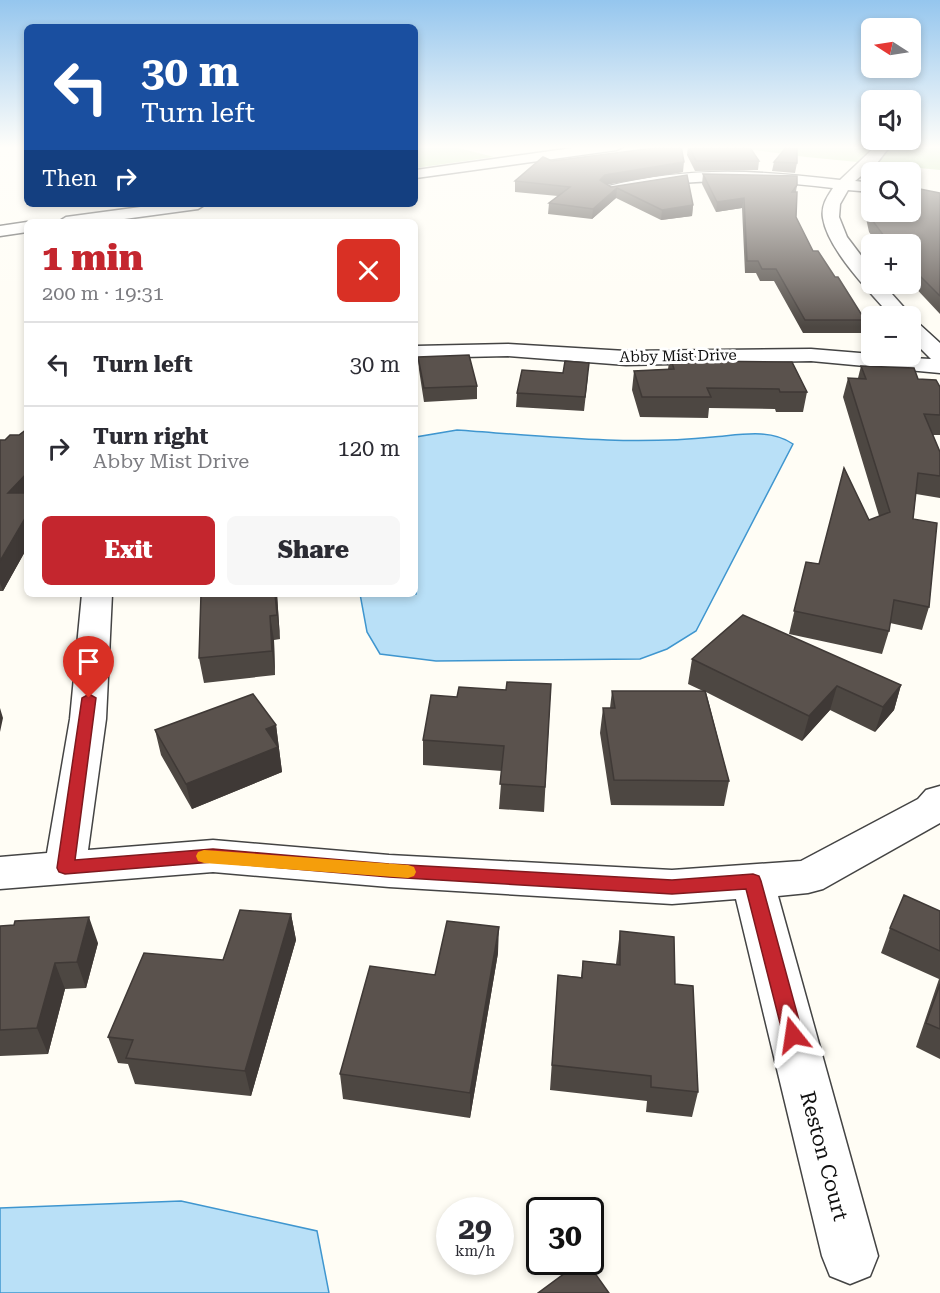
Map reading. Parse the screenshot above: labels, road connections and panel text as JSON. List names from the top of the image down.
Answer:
{
  "streets": {
    "street": ["Abby Mist Drive", "Reston Court"]
  },
  "north": "left",
  "page": {
    "map_buttons": ["+", "−"],
    "turn": ["30 m", "Turn left"],
    "then": "Then",
    "heading": ["1 min", "200 m · 19:31"],
    "list": [
      {
        "name": "Turn left",
        "value": "30 m"
      },
      {
        "name": "Turn right",
        "note": "Abby Mist Drive",
        "value": "120 m"
      }
    ],
    "buttons": ["Exit", "Share"],
    "speed": "29 km/h",
    "limit": "30"
  }
}
